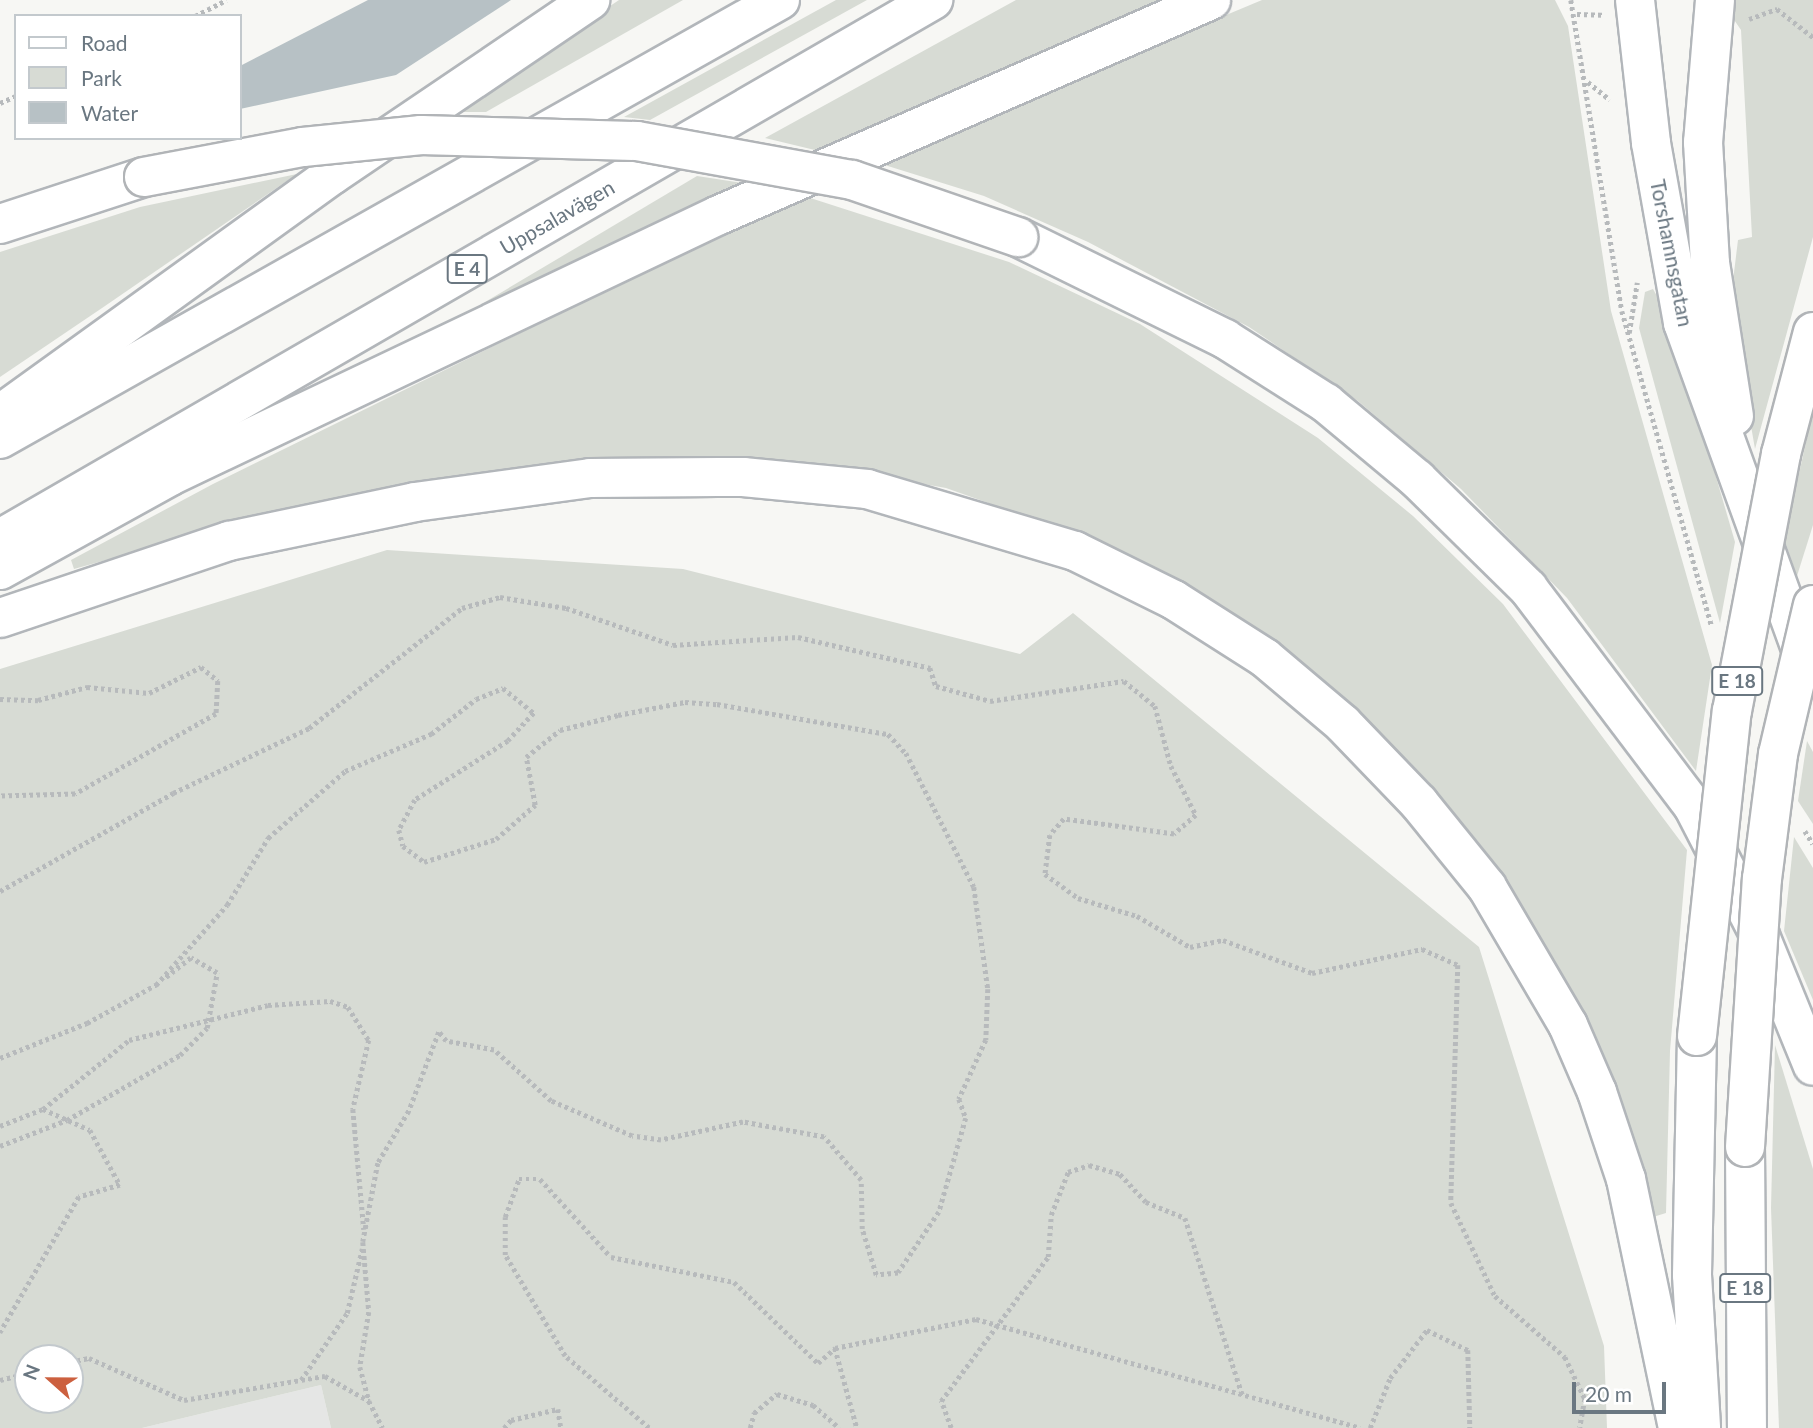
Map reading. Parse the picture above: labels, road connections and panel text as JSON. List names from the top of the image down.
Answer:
{
  "streets": {
    "main road": [
      "Uppsalavägen",
      "Torshamnsgatan",
      "E 4",
      "E 18"
    ]
  },
  "legend": ["Road", "Park", "Water"],
  "scale_bar": "20 m",
  "north": "left"
}
